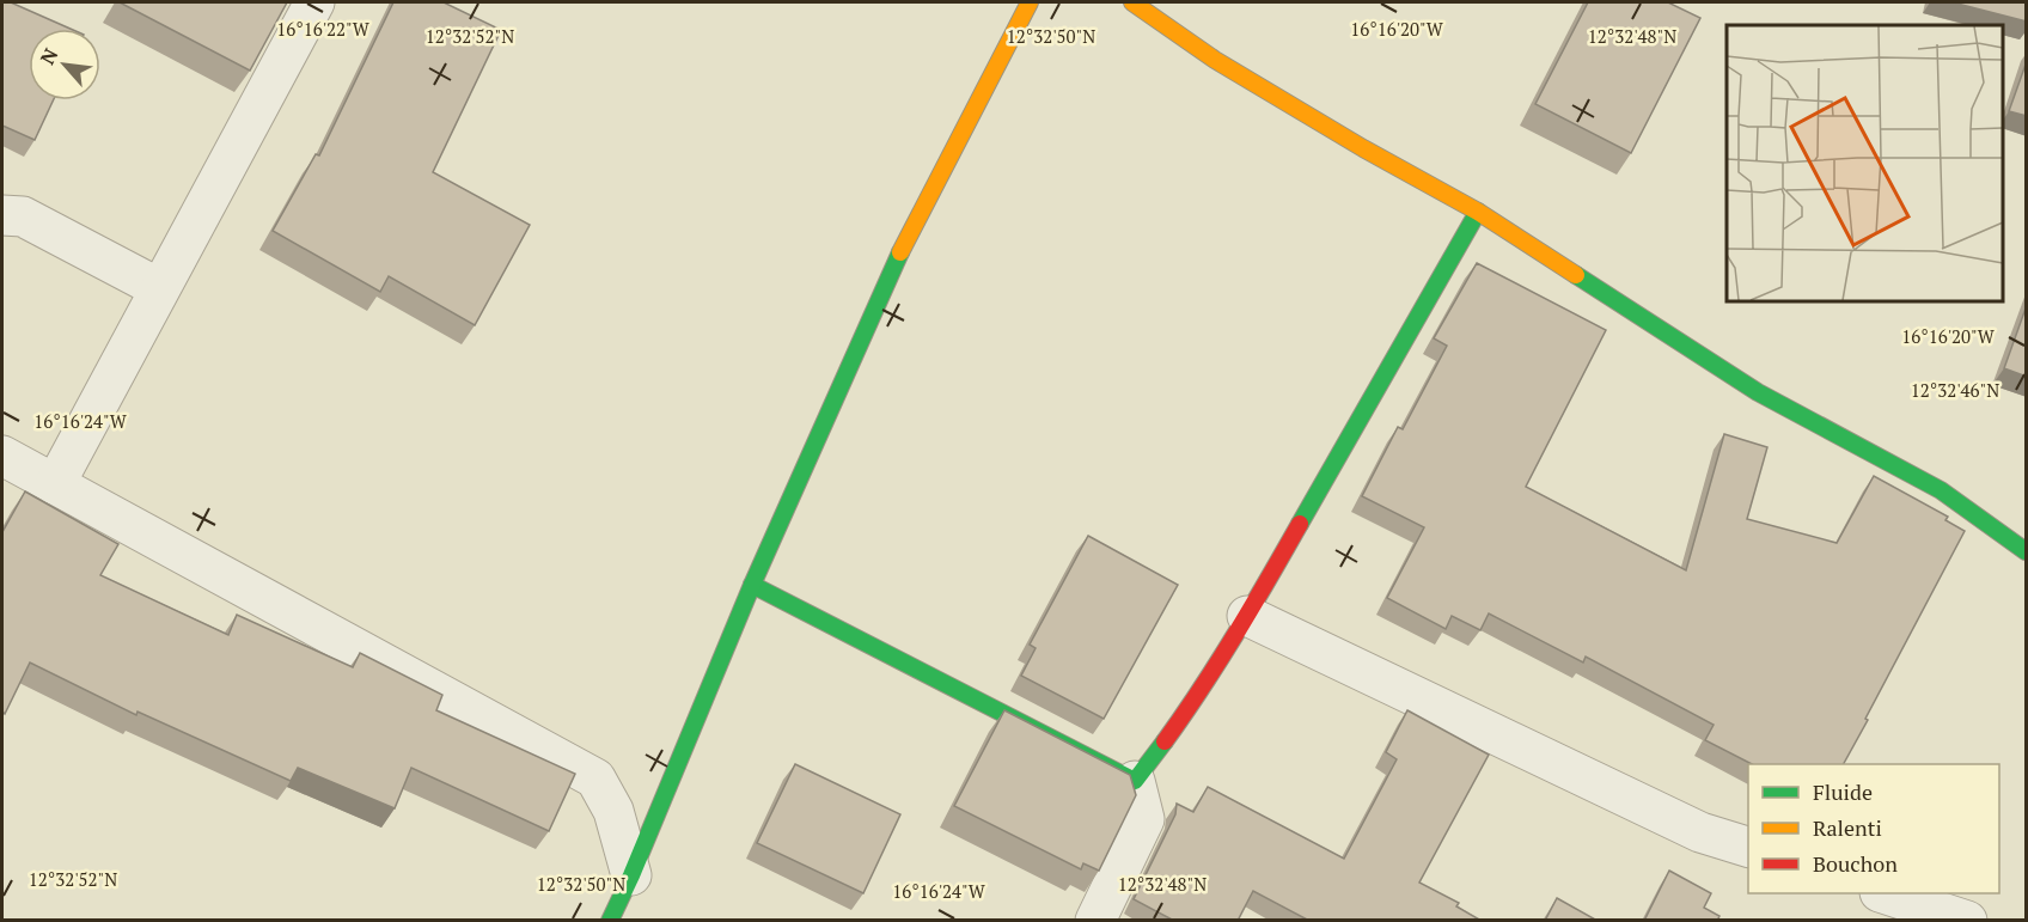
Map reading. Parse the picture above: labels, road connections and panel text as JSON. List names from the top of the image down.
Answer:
{
  "legend": ["Fluide", "Ralenti", "Bouchon"],
  "north": "top left",
  "coordinates": [
    "16°16'22\"W",
    "16°16'20\"W",
    "12°32'48\"N",
    "12°32'52\"N",
    "12°32'50\"N",
    "12°32'46\"N",
    "16°16'24\"W"
  ]
}
